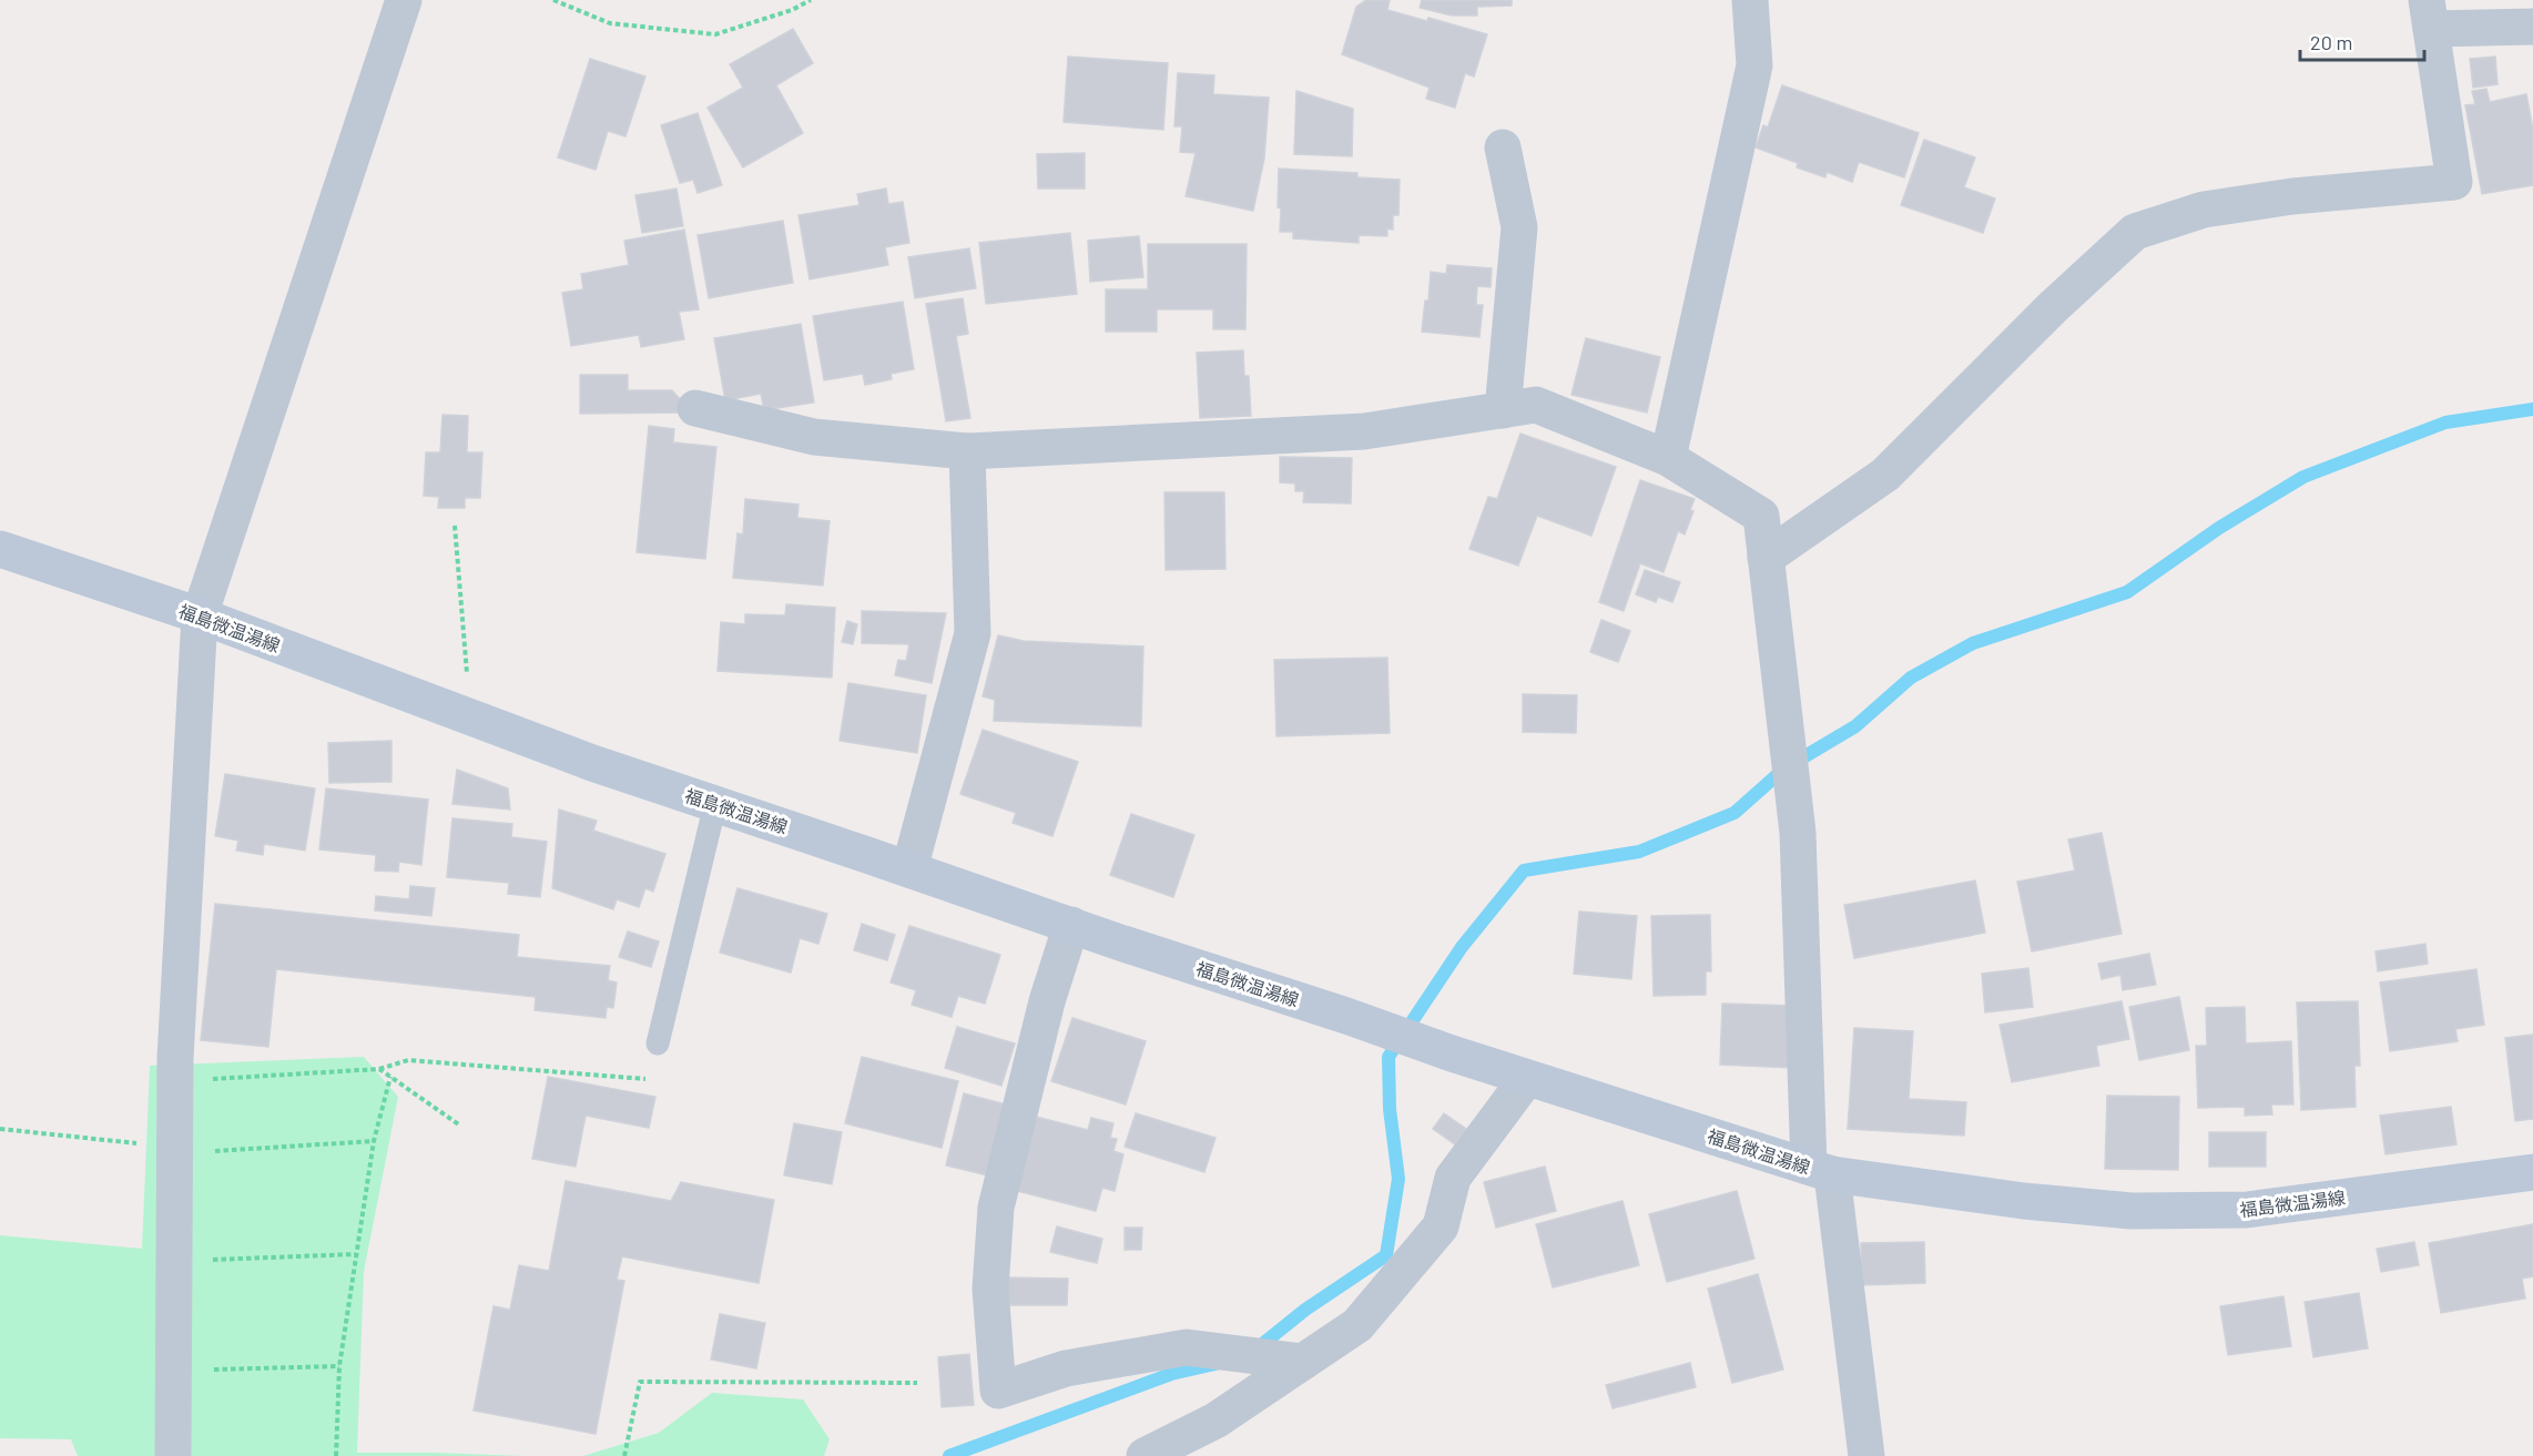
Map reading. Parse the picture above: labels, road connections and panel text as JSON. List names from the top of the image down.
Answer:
{
  "streets": {
    "main road": ["福島微温湯線"]
  },
  "scale_bar": "20 m"
}
